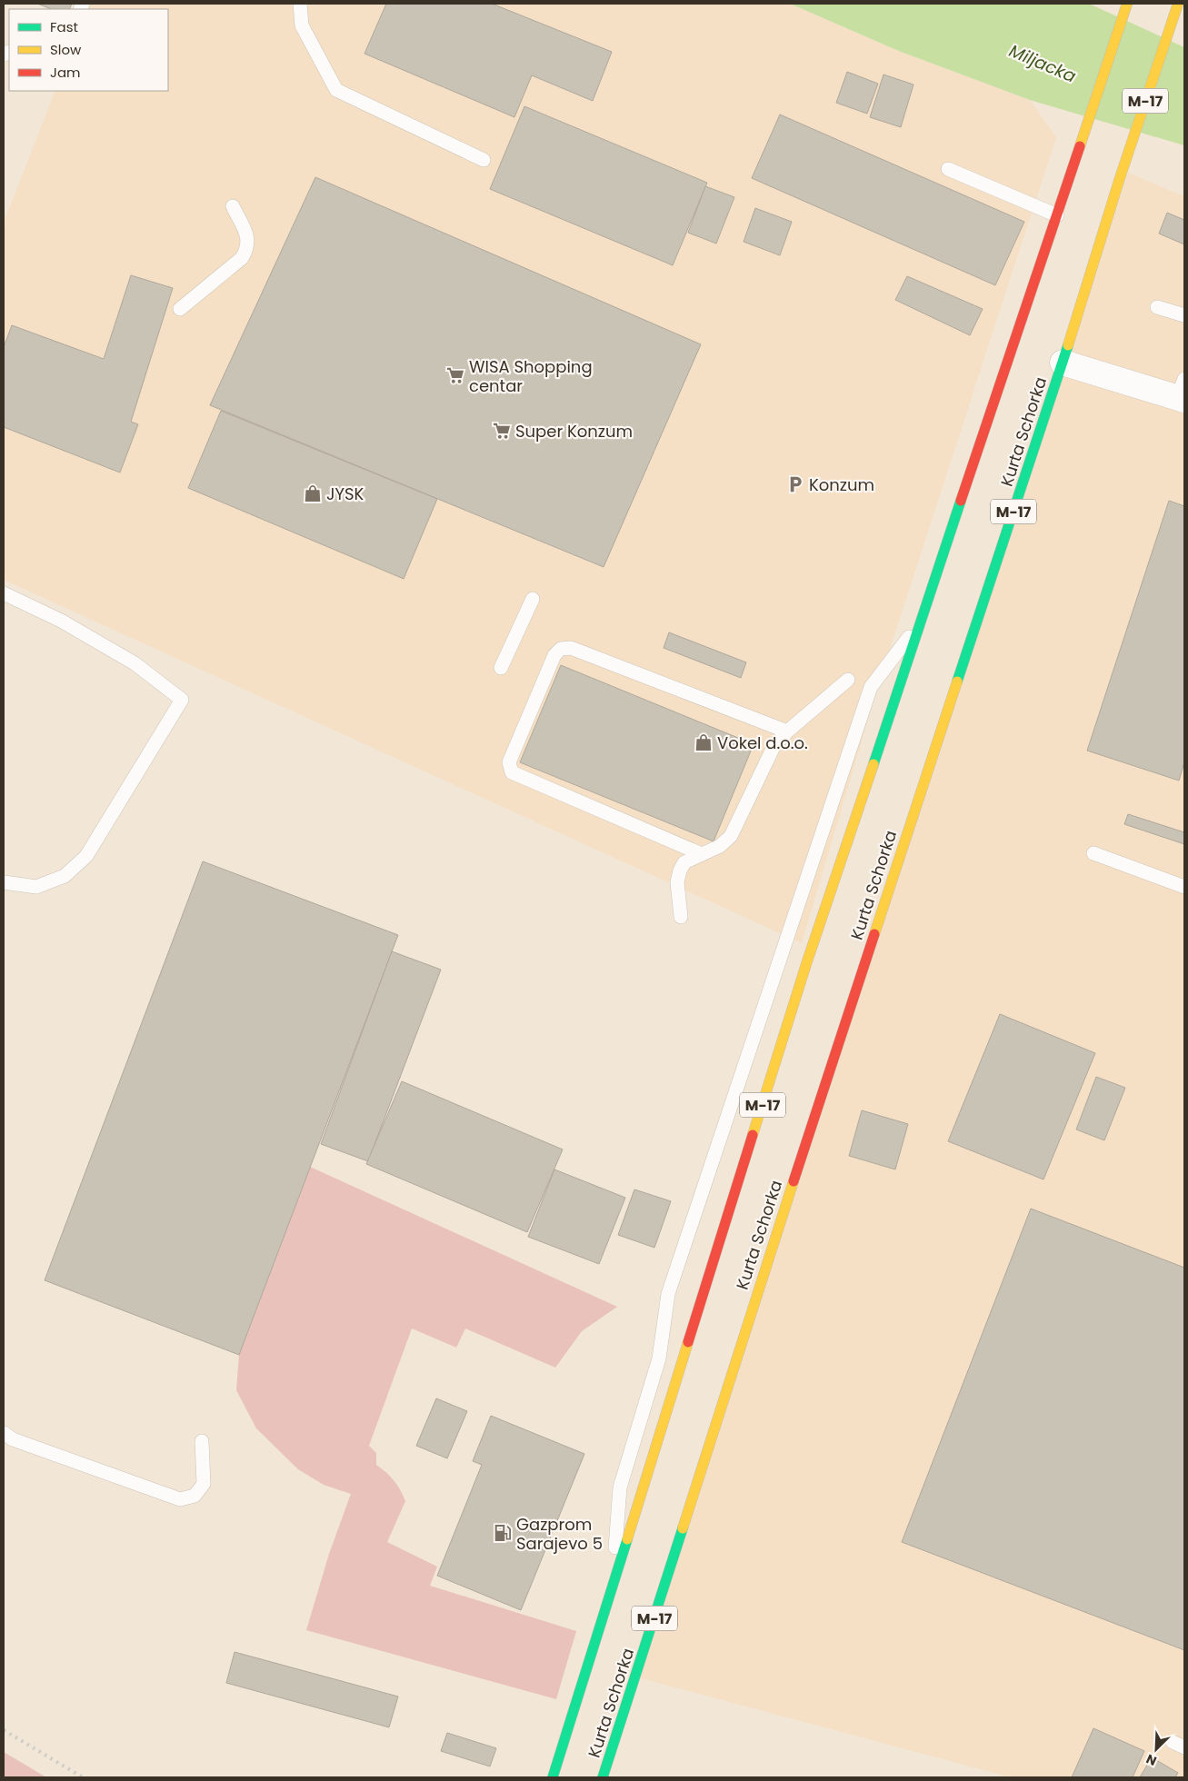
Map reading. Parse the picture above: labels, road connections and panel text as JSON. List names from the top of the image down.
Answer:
{
  "streets": {
    "main road": ["M-17", "Kurta Schorka"]
  },
  "water": ["Miljacka"],
  "places": {
    "supermarket": ["WISA Shopping centar", "Super Konzum"],
    "parking": ["Konzum"],
    "shop": ["JYSK", "Vokel d.o.o."],
    "fuel station": ["Gazprom Sarajevo 5"]
  },
  "legend": ["Fast", "Slow", "Jam"],
  "north": "bottom left"
}
